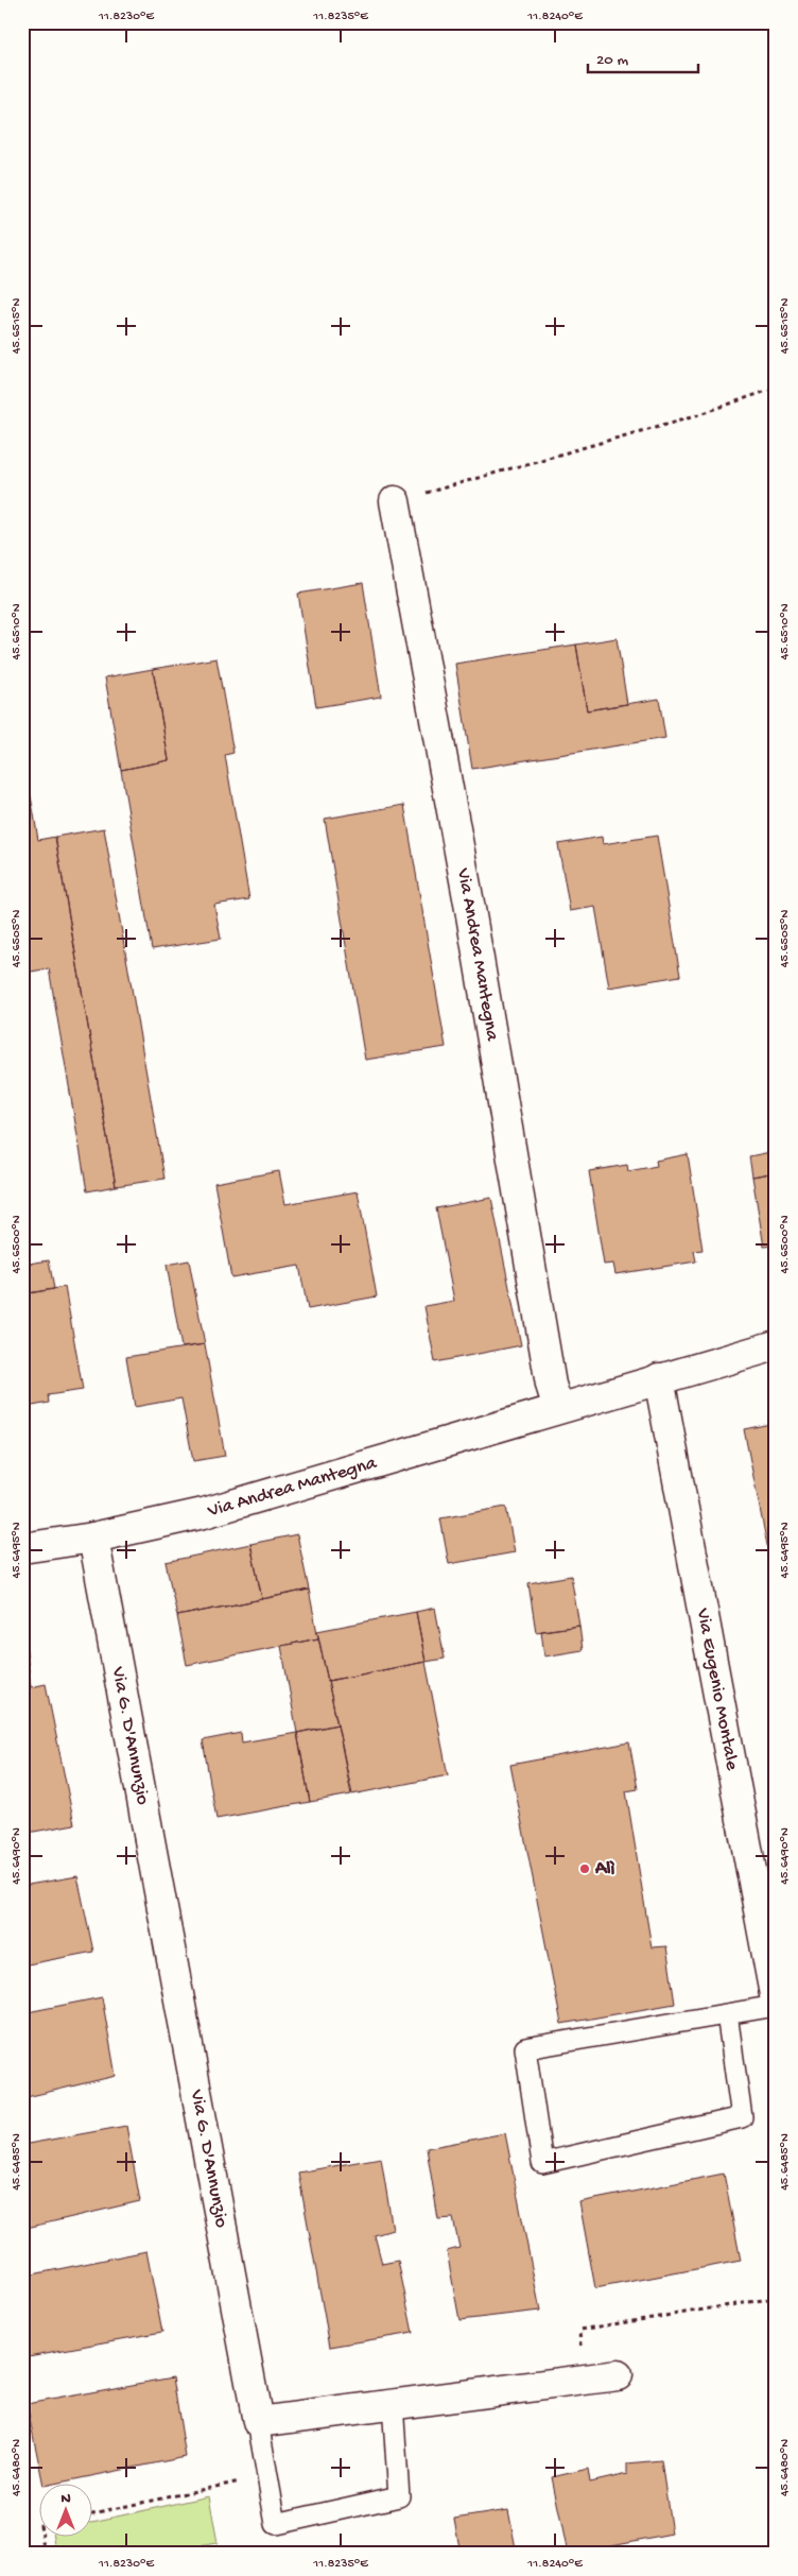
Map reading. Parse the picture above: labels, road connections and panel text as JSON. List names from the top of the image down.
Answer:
{
  "streets": {
    "street": ["Via Andrea Mantegna", "Via Eugenio Montale", "Via G. D'Annunzio"]
  },
  "crossings": [
    ["Via Andrea Mantegna", "Via Eugenio Montale"],
    ["Via Andrea Mantegna", "Via G. D'Annunzio"]
  ],
  "places": ["Alì"],
  "scale_bar": "20 m",
  "north": "top",
  "coordinates": [
    "11.8230°E",
    "11.8235°E",
    "11.8240°E",
    "45.6515°N",
    "45.6510°N",
    "45.6505°N",
    "45.6500°N",
    "45.6495°N",
    "45.6490°N",
    "45.6485°N",
    "45.6480°N"
  ]
}
